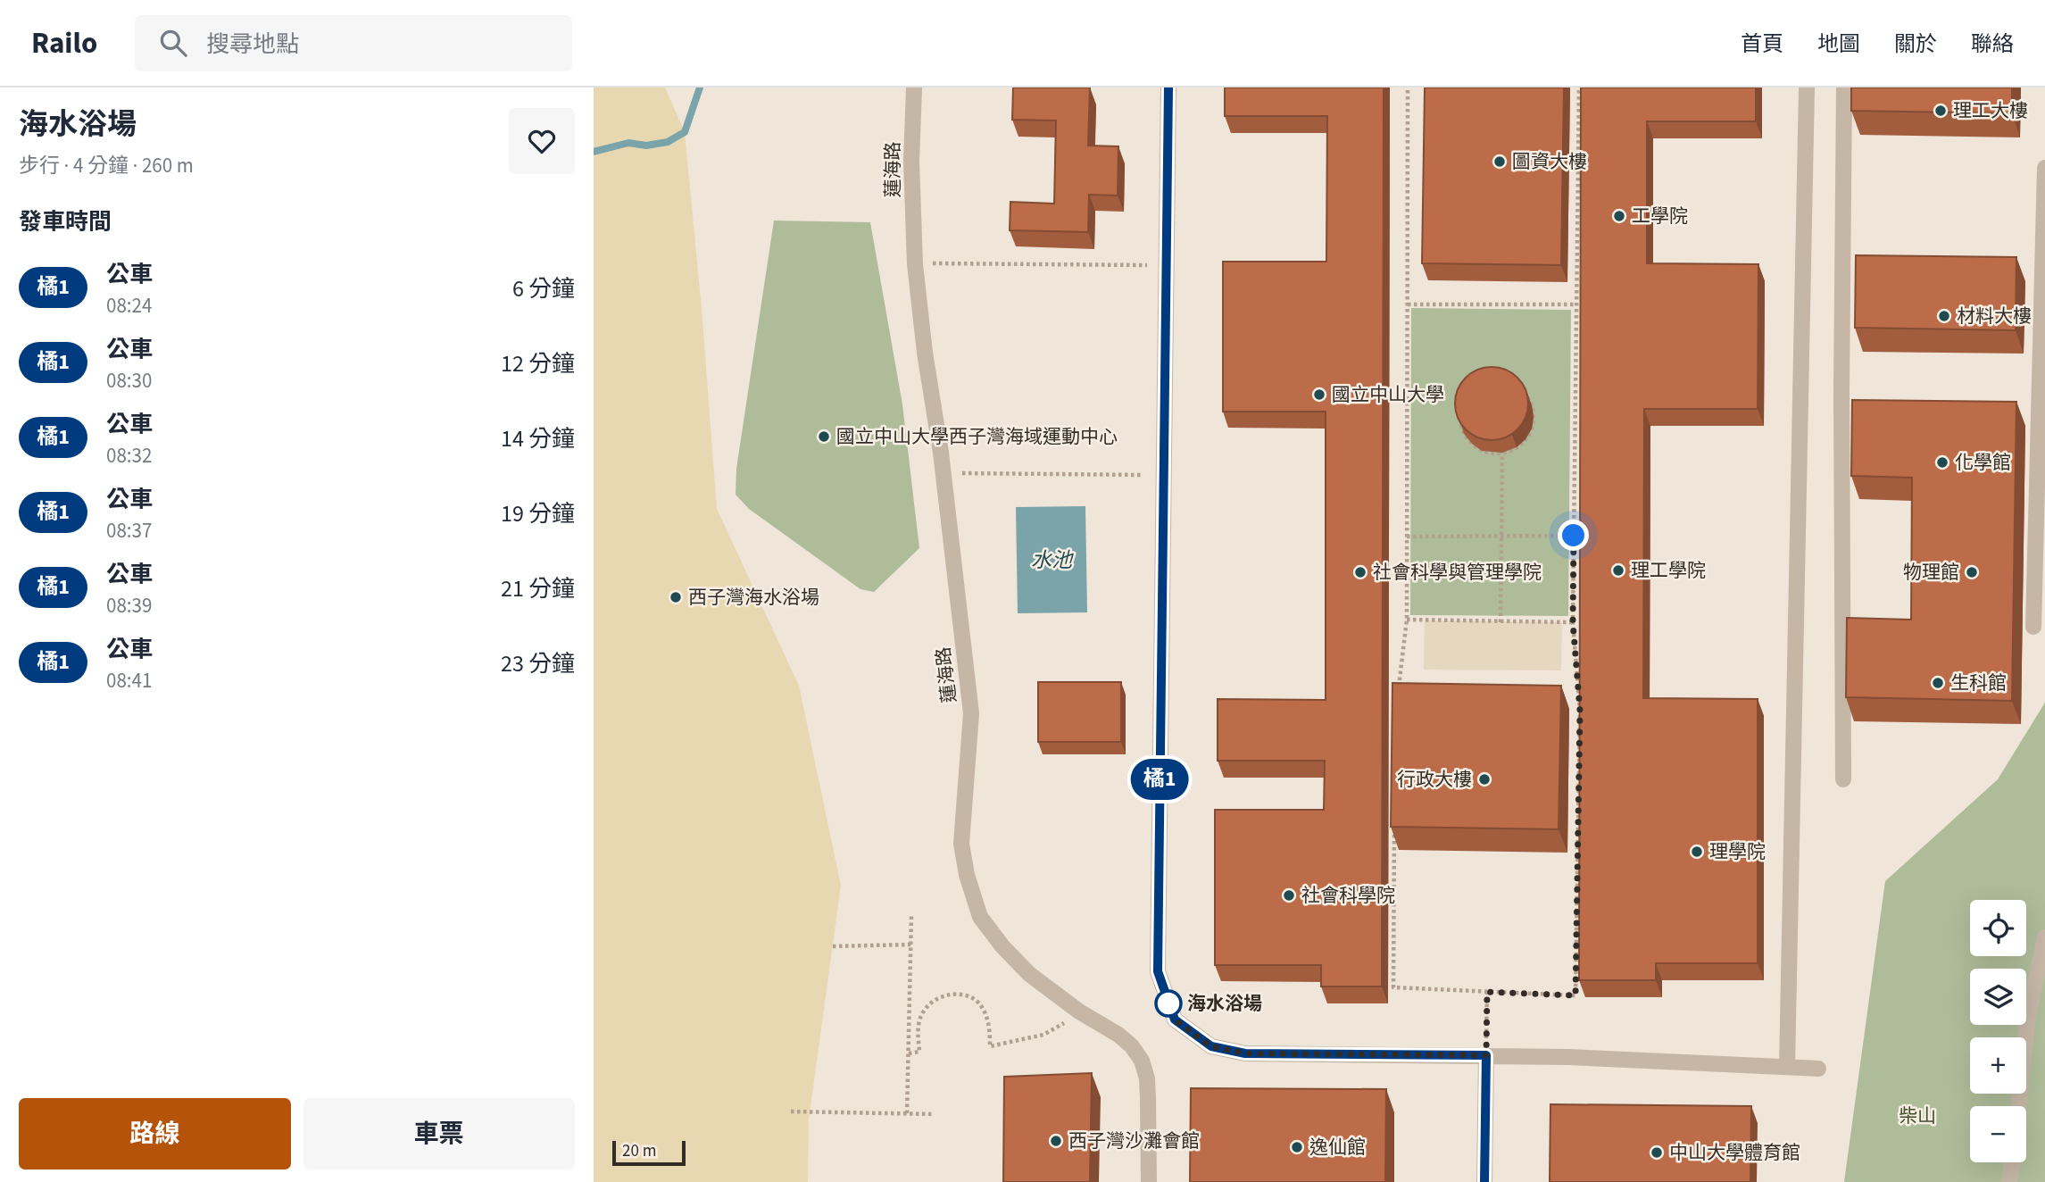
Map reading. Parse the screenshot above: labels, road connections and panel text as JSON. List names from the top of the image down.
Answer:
{
  "streets": {
    "street": ["蓮海路"]
  },
  "water": ["水池"],
  "parks": ["柴山"],
  "places": [
    "理工大樓",
    "圖資大樓",
    "工學院",
    "材料大樓",
    "國立中山大學",
    "國立中山大學西子灣海域運動中心",
    "化學館",
    "理工學院",
    "社會科學與管理學院",
    "物理館",
    "西子灣海水浴場",
    "生科館",
    "行政大樓",
    "理學院",
    "社會科學院",
    "海水浴場",
    "西子灣沙灘會館",
    "逸仙館",
    "中山大學體育館"
  ],
  "lines": ["bus line 橘1"],
  "scale_bar": "20 m",
  "page": {
    "header": "Railo",
    "search": "搜尋地點",
    "nav": [
      "首頁",
      "地圖",
      "關於",
      "聯絡"
    ],
    "heading": [
      ["海水浴場", "步行 · 4 分鐘 · 260 m"],
      "發車時間"
    ],
    "on_map": "橘1",
    "list": [
      {
        "mark": "橘1",
        "name": "公車",
        "note": "08:24",
        "value": "6 分鐘"
      },
      {
        "mark": "橘1",
        "name": "公車",
        "note": "08:30",
        "value": "12 分鐘"
      },
      {
        "mark": "橘1",
        "name": "公車",
        "note": "08:32",
        "value": "14 分鐘"
      },
      {
        "mark": "橘1",
        "name": "公車",
        "note": "08:37",
        "value": "19 分鐘"
      },
      {
        "mark": "橘1",
        "name": "公車",
        "note": "08:39",
        "value": "21 分鐘"
      },
      {
        "mark": "橘1",
        "name": "公車",
        "note": "08:41",
        "value": "23 分鐘"
      }
    ],
    "map_buttons": ["+", "−"],
    "buttons": ["路線", "車票"],
    "scale": "20 m"
  }
}
